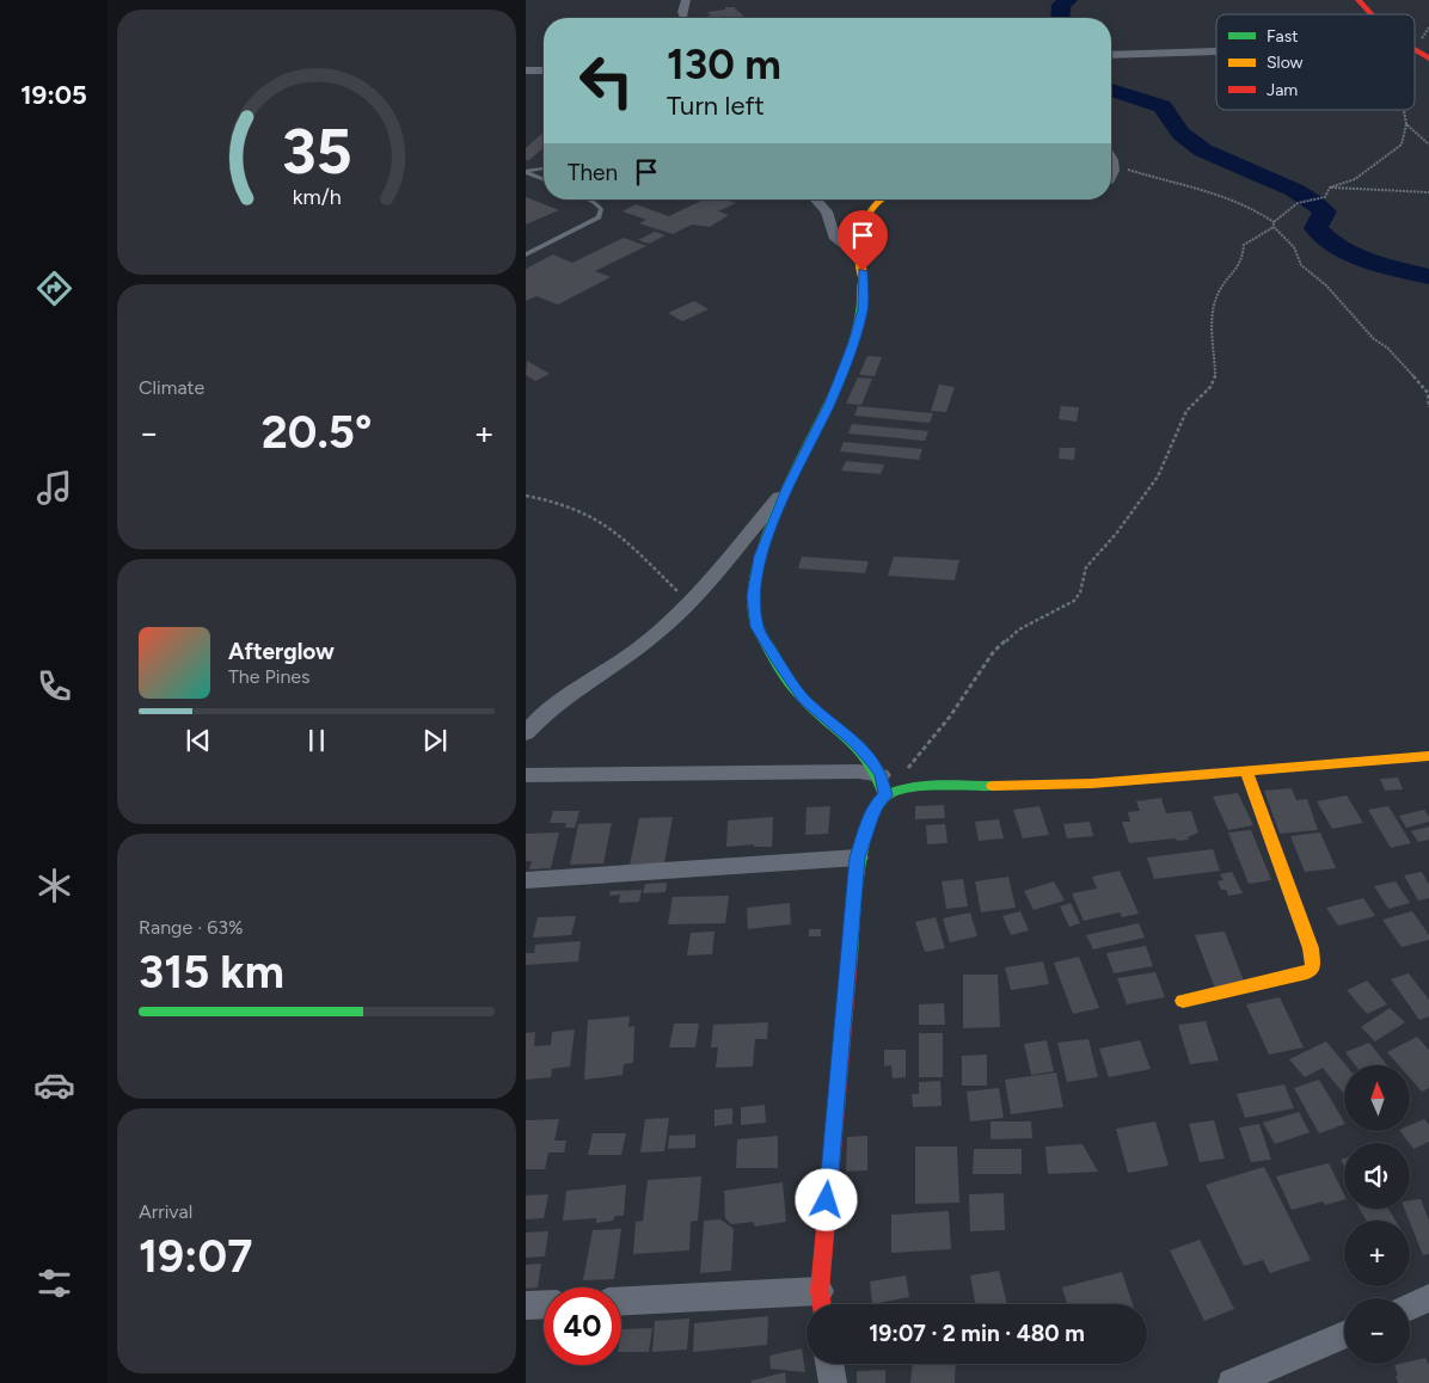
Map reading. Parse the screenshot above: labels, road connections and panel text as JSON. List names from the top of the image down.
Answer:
{
  "legend": ["Fast", "Slow", "Jam"],
  "north": "top",
  "page": {
    "tabs": "19:05",
    "turn": ["130 m", "Turn left"],
    "then": "Then",
    "tile": [
      "Climate",
      ["Range · 63%", "315 km"],
      ["Arrival", "19:07"]
    ],
    "heat": ["−", "20.5°", "+"],
    "song": ["Afterglow", "The Pines"],
    "map_buttons": ["+", "−"],
    "limit": "40",
    "trip": "19:07 · 2 min · 480 m",
    "gauge": ["35", "km/h"]
  }
}
